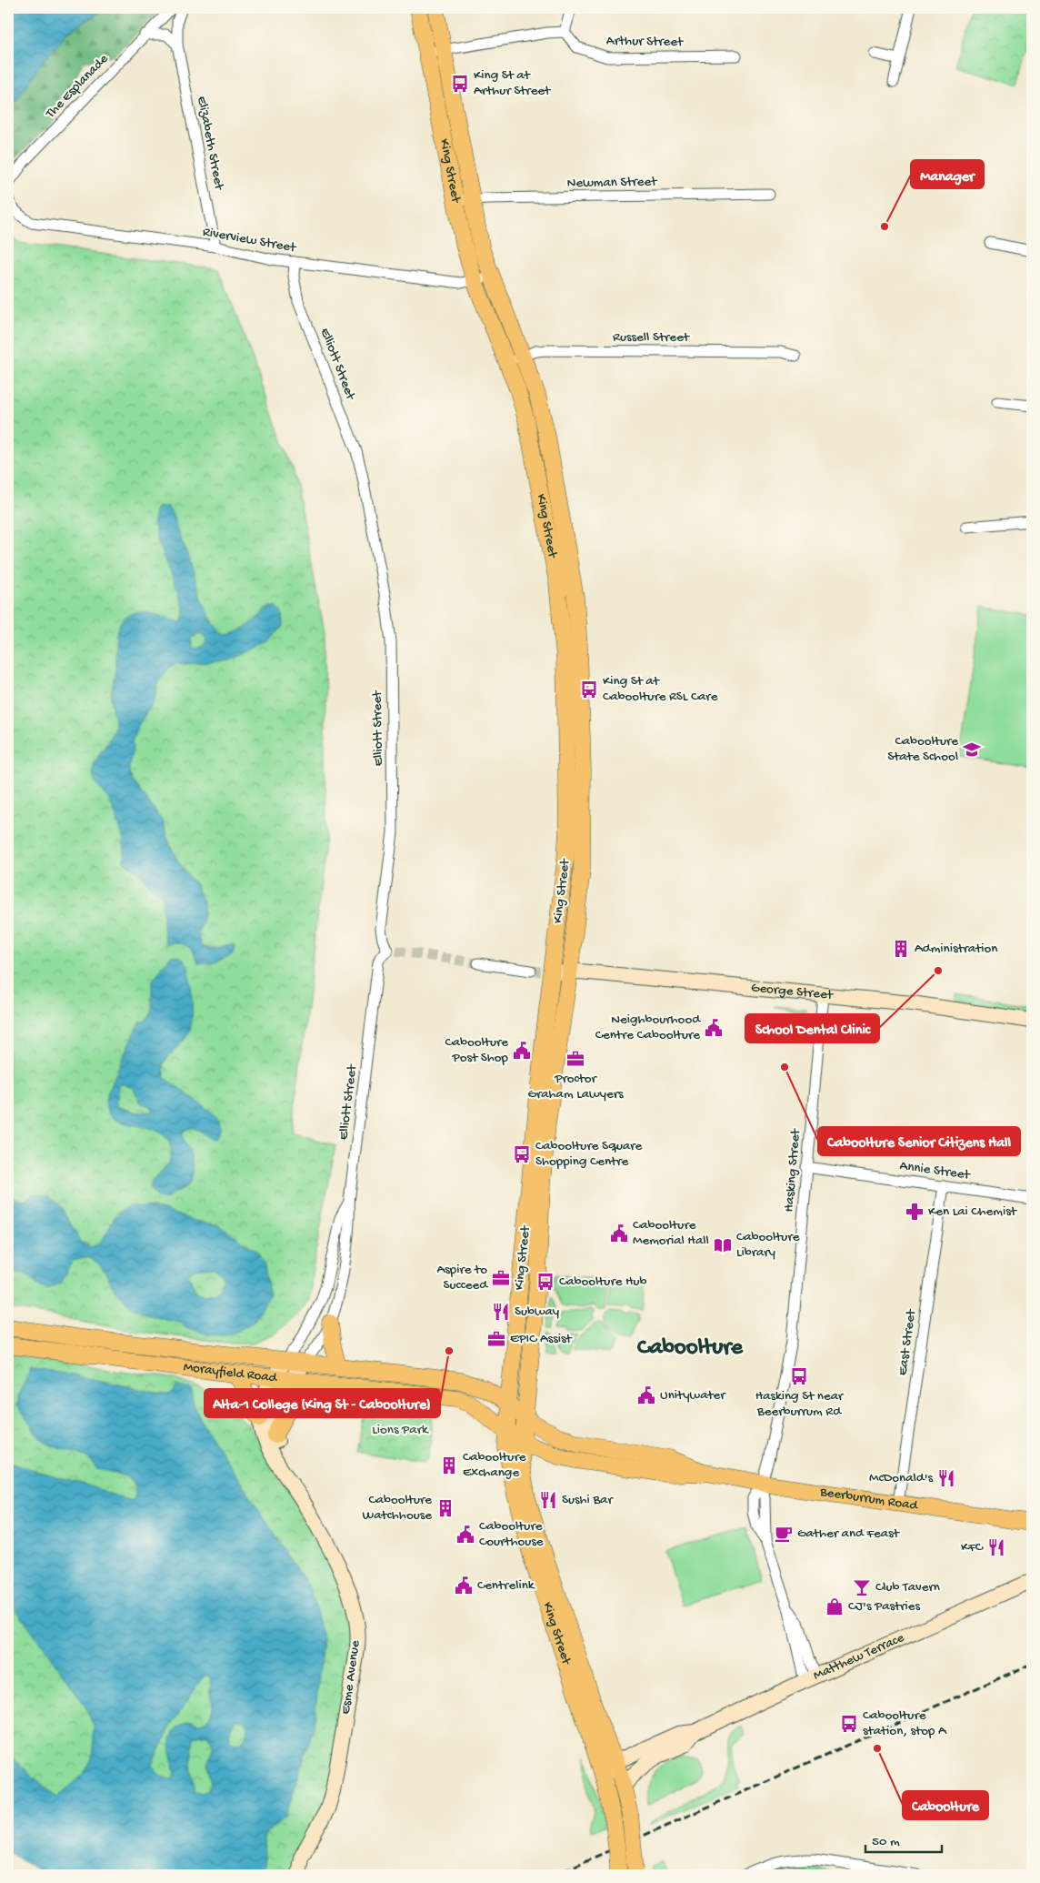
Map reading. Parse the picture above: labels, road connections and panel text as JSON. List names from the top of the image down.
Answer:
{
  "streets": {
    "main road": ["King Street", "Morayfield Road", "Beerburrum Road"],
    "street": [
      "Arthur Street",
      "The Esplanade",
      "Elizabeth Street",
      "Newman Street",
      "Riverview Street",
      "Russell Street",
      "Elliott Street",
      "George Street",
      "Hasking Street",
      "Annie Street",
      "East Street",
      "Matthew Terrace",
      "Esme Avenue"
    ]
  },
  "crossings": [
    ["Elizabeth Street", "Riverview Street"],
    ["King Street", "Newman Street"],
    ["King Street", "Riverview Street"],
    ["King Street", "Russell Street"],
    ["King Street", "George Street"],
    ["King Street", "Morayfield Road"],
    ["King Street", "Beerburrum Road"],
    ["King Street", "Matthew Terrace"],
    ["Riverview Street", "Elliott Street"],
    ["Elliott Street", "Morayfield Road"],
    ["Elliott Street", "Esme Avenue"],
    ["George Street", "Hasking Street"],
    ["Hasking Street", "Annie Street"],
    ["Hasking Street", "Beerburrum Road"],
    ["Annie Street", "East Street"],
    ["East Street", "Beerburrum Road"],
    ["Morayfield Road", "Beerburrum Road"],
    ["Morayfield Road", "Esme Avenue"]
  ],
  "districts": ["Caboolture"],
  "parks": ["Lions Park"],
  "places": {
    "bus stop": [
      "King St at Arthur Street",
      "King St at Caboolture RSL Care",
      "Caboolture Square Shopping Centre",
      "Caboolture Hub",
      "Hasking St near Beerburrum Rd",
      "Caboolture station, stop A"
    ],
    "other": [
      "Manager",
      "School Dental Clinic",
      "Caboolture Senior Citizens Hall",
      "Alta-1 College (King St - Caboolture)",
      "Caboolture"
    ],
    "school or university": ["Caboolture State School"],
    "building": ["Administration", "Caboolture Exchange", "Caboolture Watchhouse"],
    "public building": [
      "Neighbourhood Centre Caboolture",
      "Caboolture Post Shop",
      "Caboolture Memorial Hall",
      "Unitywater",
      "Caboolture Courthouse",
      "Centrelink"
    ],
    "office": ["Proctor Graham Lawyers", "Aspire to Succeed", "EPIC Assist"],
    "pharmacy": ["Ken Lai Chemist"],
    "library": ["Caboolture Library"],
    "restaurant": [
      "Subway",
      "McDonald's",
      "Sushi Bar",
      "KFC"
    ],
    "cafe": ["Gather and Feast"],
    "bar": ["Club Tavern"],
    "shop": ["CJ's Pastries"]
  },
  "scale_bar": "50 m"
}
